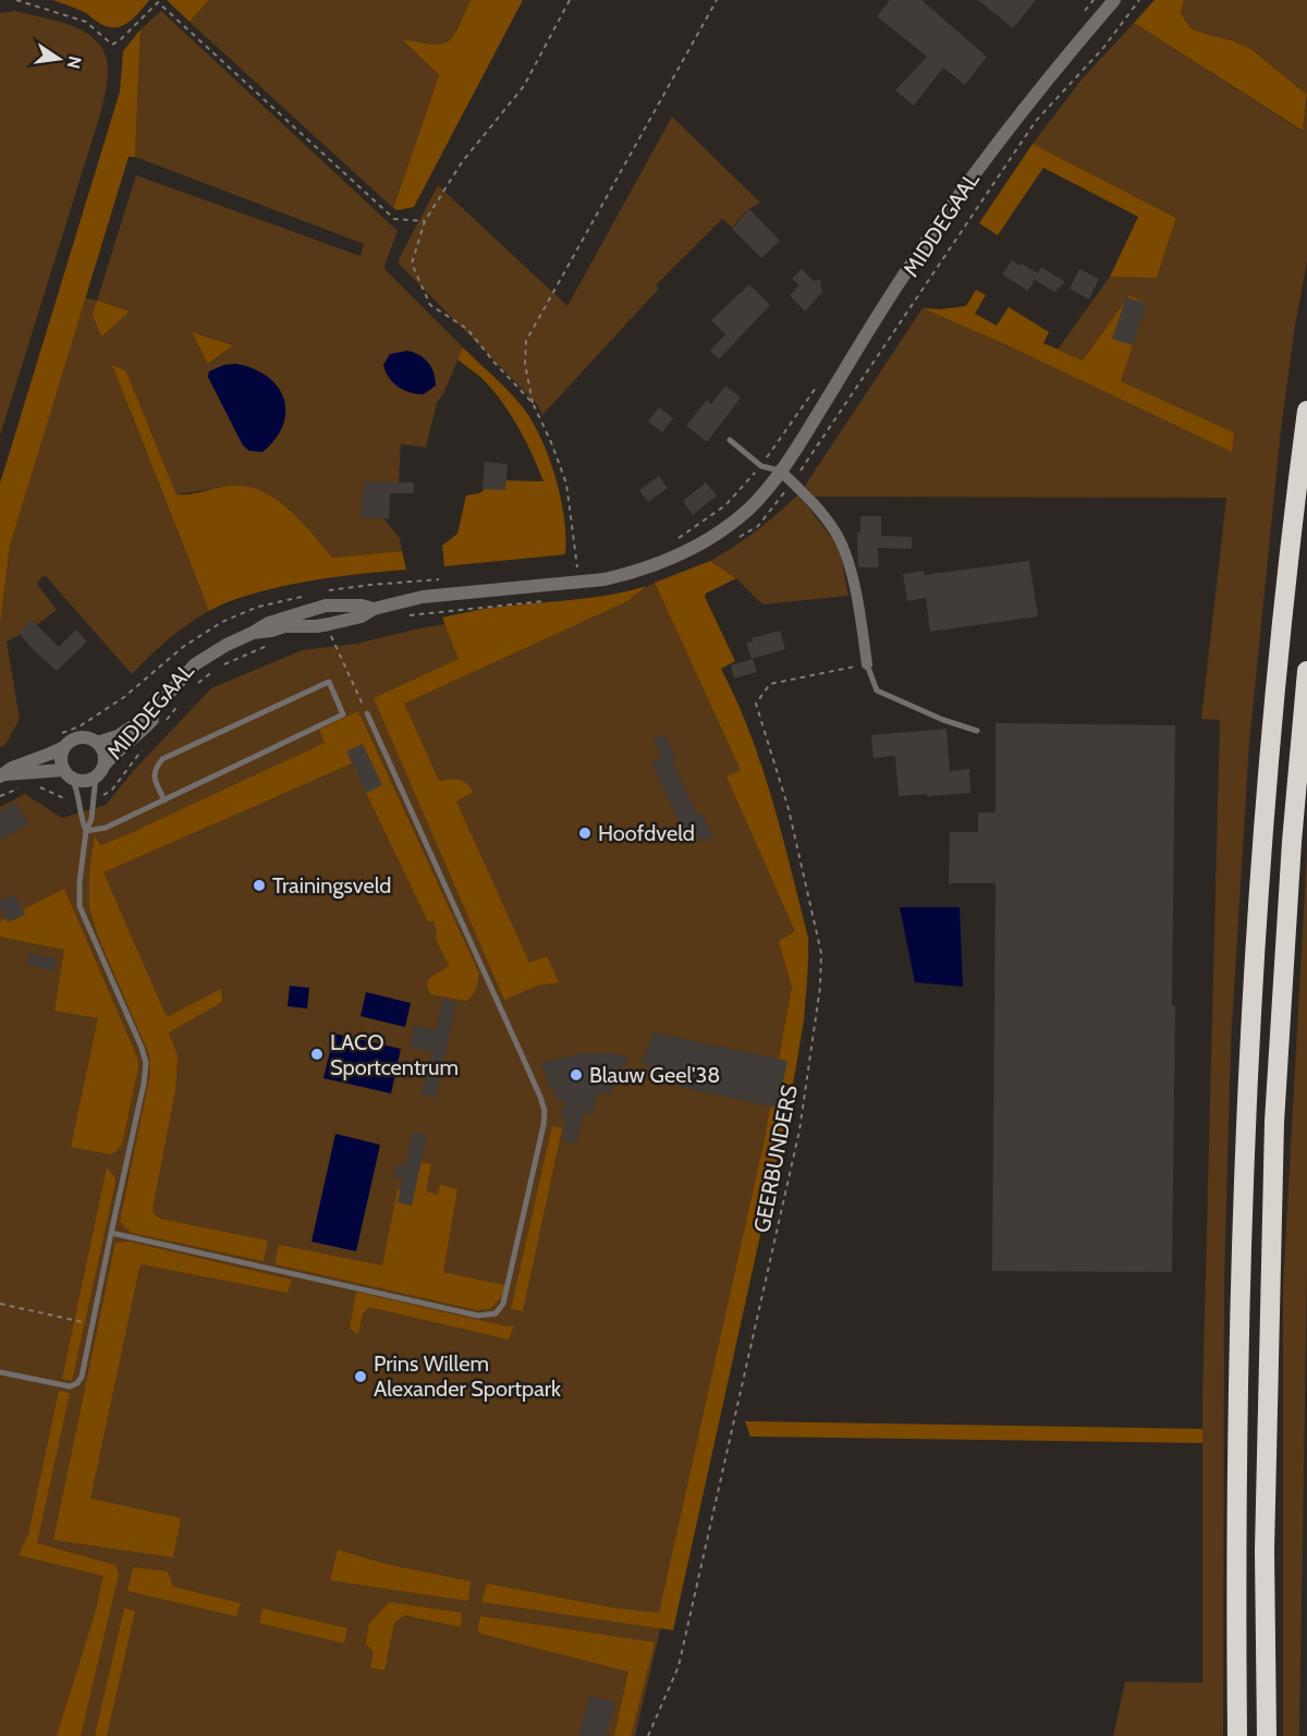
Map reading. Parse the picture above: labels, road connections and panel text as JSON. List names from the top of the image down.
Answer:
{
  "streets": {
    "street": ["MIDDEGAAL"],
    "path": ["GEERBUNDERS"]
  },
  "places": [
    "Hoofdveld",
    "Trainingsveld",
    "LACO Sportcentrum",
    "Blauw Geel'38",
    "Prins Willem Alexander Sportpark"
  ],
  "north": "right"
}
